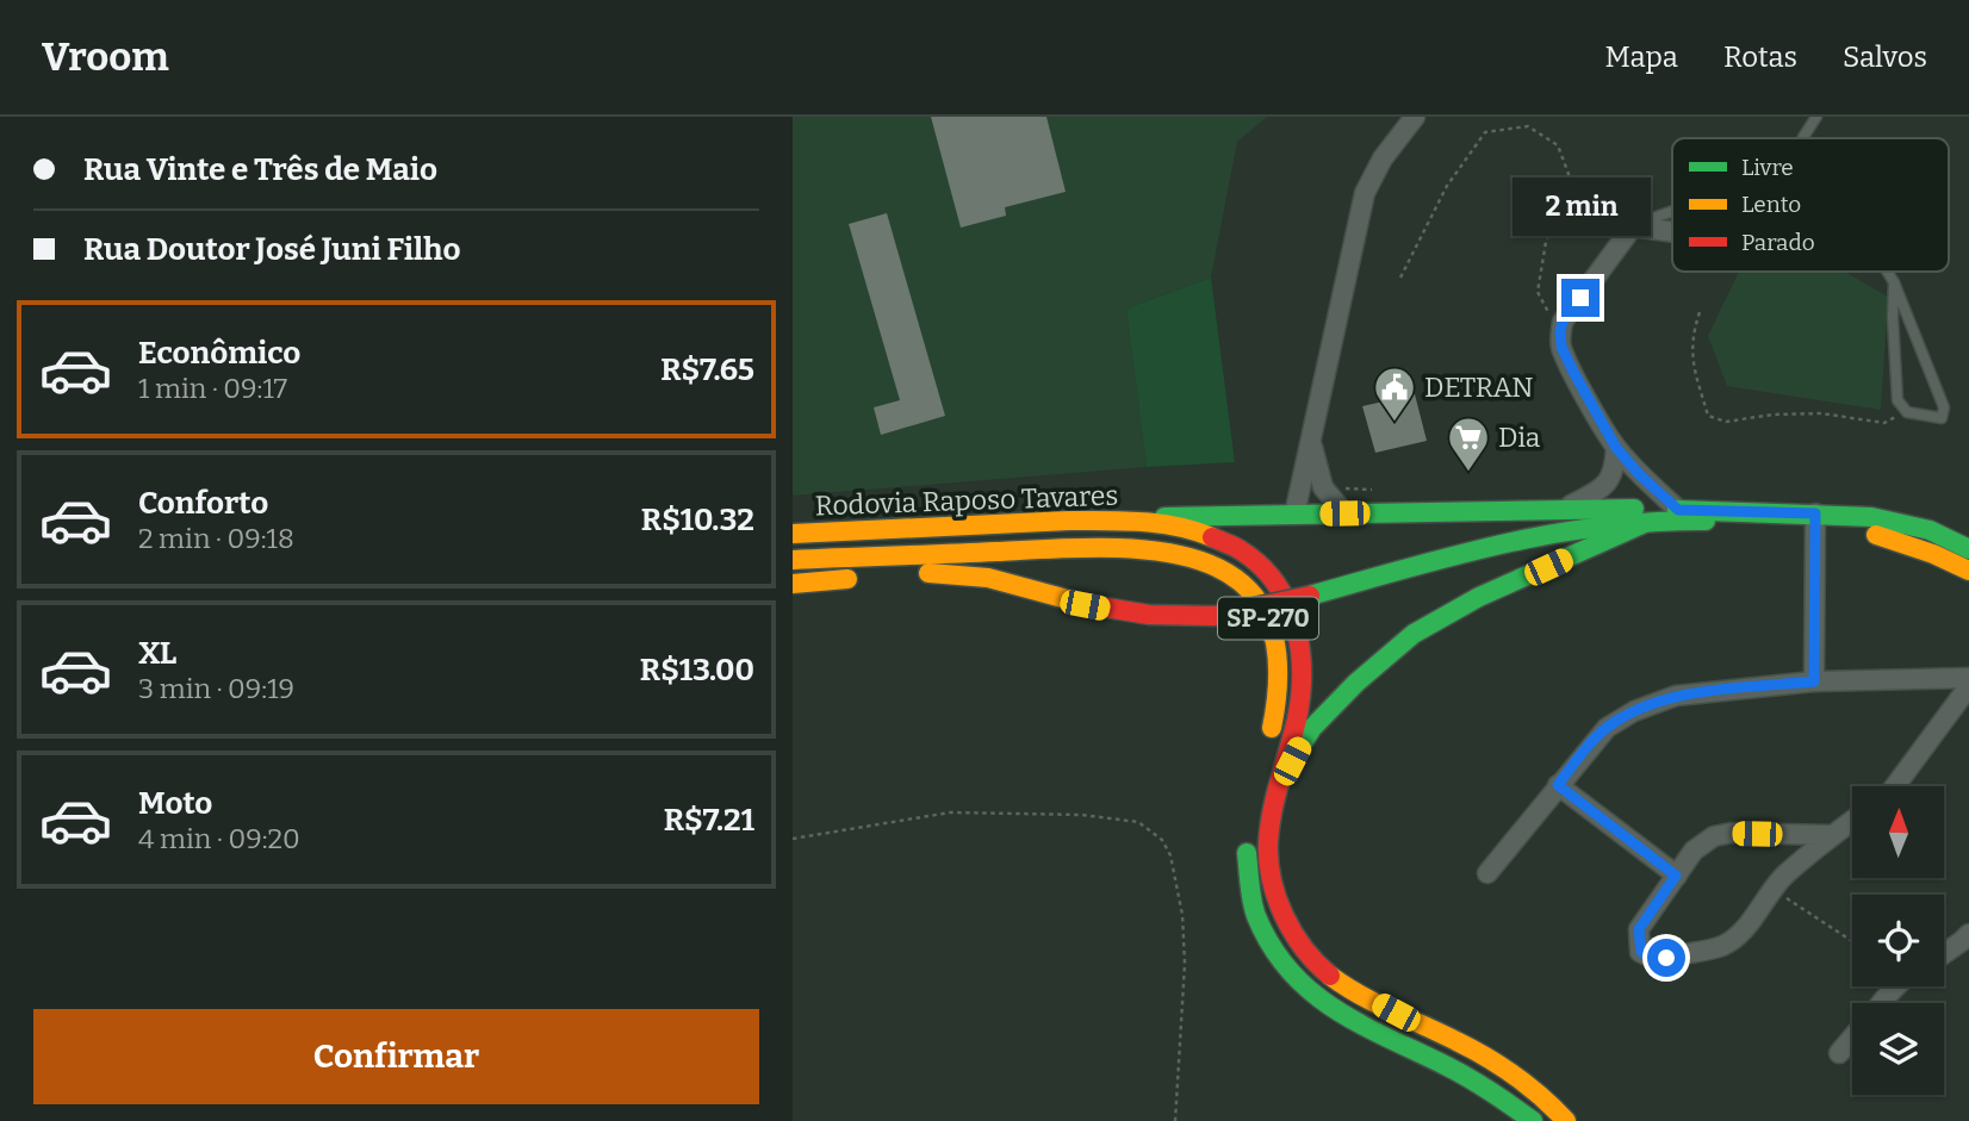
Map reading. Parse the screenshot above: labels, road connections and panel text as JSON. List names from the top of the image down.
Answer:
{
  "streets": {
    "main road": ["Rodovia Raposo Tavares", "SP-270"]
  },
  "crossings": [
    ["Rodovia Raposo Tavares", "SP-270"]
  ],
  "places": {
    "public building": ["DETRAN"],
    "supermarket": ["Dia"]
  },
  "legend": ["Livre", "Lento", "Parado"],
  "north": "top",
  "page": {
    "header": "Vroom",
    "nav": ["Mapa", "Rotas", "Salvos"],
    "banner": ["Rua Vinte e Três de Maio", "Rua Doutor José Juni Filho"],
    "bubble": "2 min",
    "list": [
      {
        "name": "Econômico",
        "note": "1 min · 09:17",
        "value": "R$7.65"
      },
      {
        "name": "Conforto",
        "note": "2 min · 09:18",
        "value": "R$10.32"
      },
      {
        "name": "XL",
        "note": "3 min · 09:19",
        "value": "R$13.00"
      },
      {
        "name": "Moto",
        "note": "4 min · 09:20",
        "value": "R$7.21"
      }
    ],
    "buttons": "Confirmar"
  }
}
